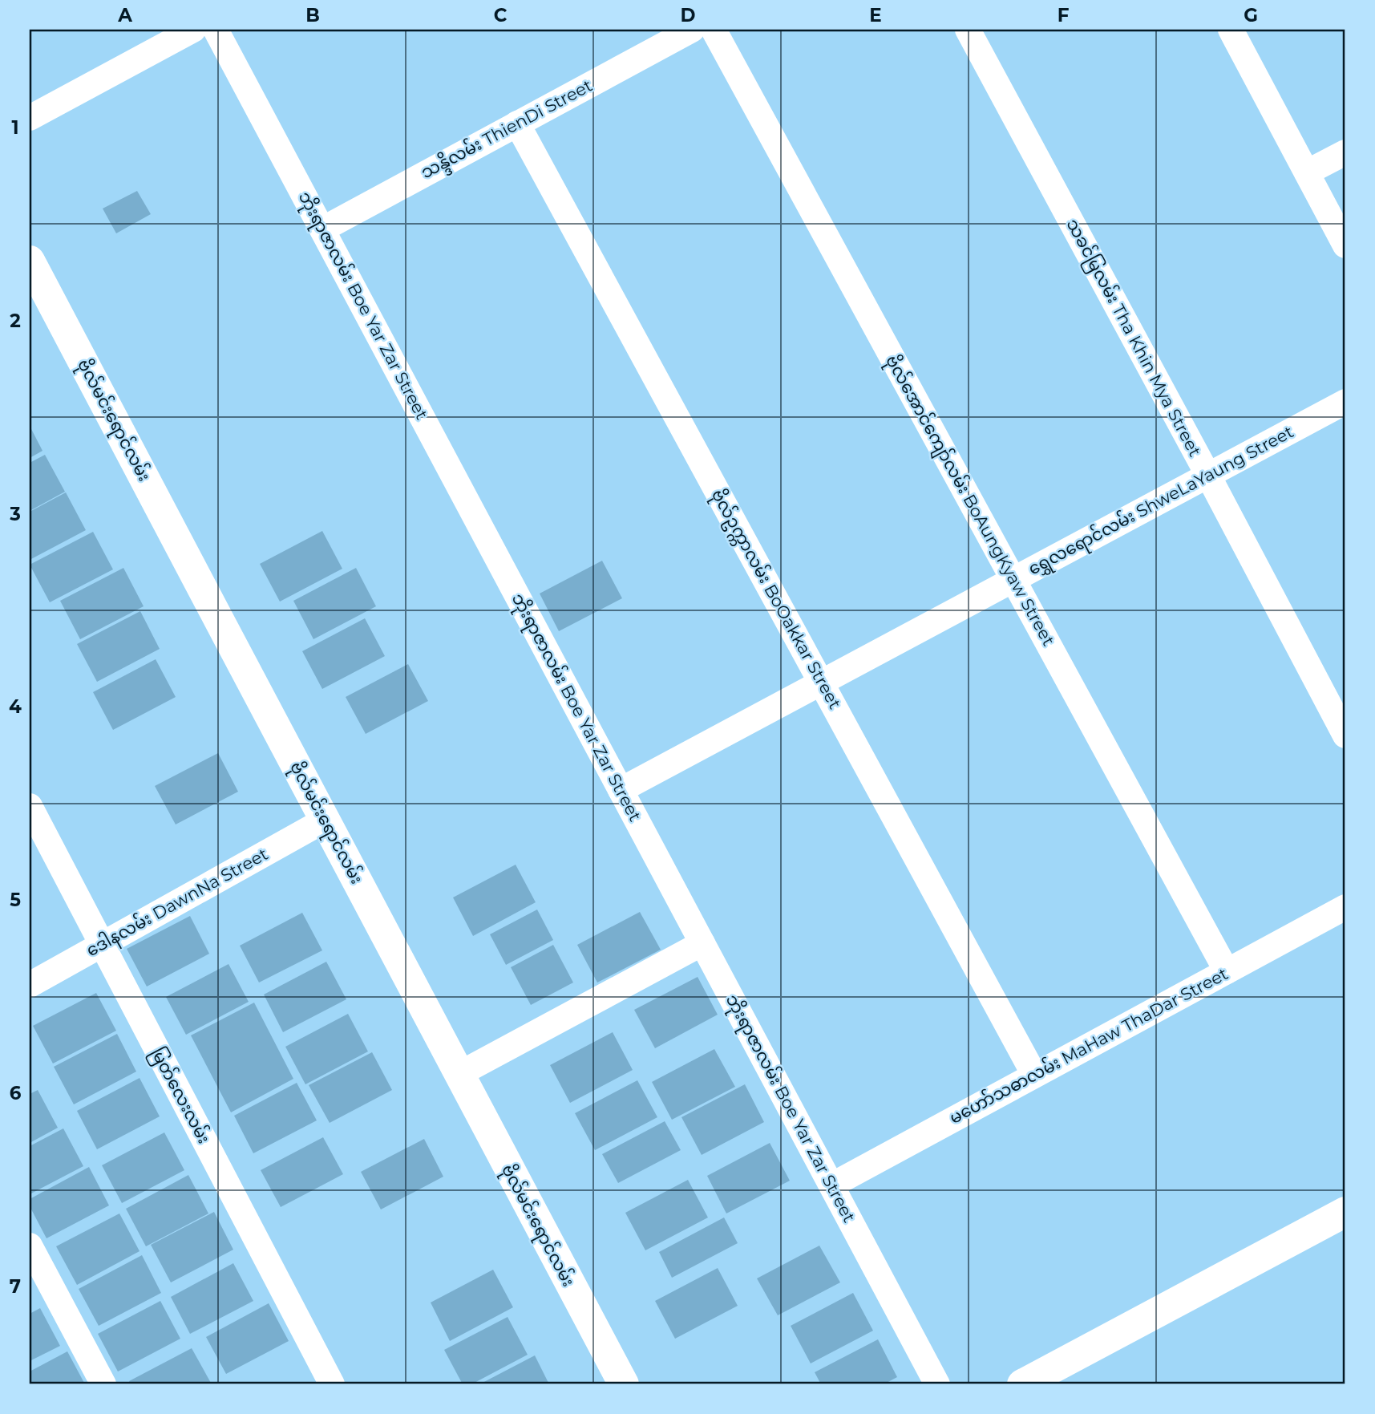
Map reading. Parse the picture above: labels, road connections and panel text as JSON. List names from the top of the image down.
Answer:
{
  "streets": {
    "street": [
      "သန္ဒိလမ်း ThienDi Street",
      "ဘိုးရာဇာလမ်း Boe Yar Zar Street",
      "သခင်မြလမ်း Tha Khin Mya Street",
      "ဗိုလ်မင်းရောင်လမ်း",
      "ဗိုလ်အောင်ကျော်လမ်း BoAungKyaw Street",
      "ရွှေလရောင်လမ်း ShweLaYaung Street",
      "ဗိုလ်ဥက္ကာလမ်း BoOakkar Street",
      "ဒေါနလမ်း DawnNa Street",
      "မဟော်သဓာလမ်း MaHaw ThaDar Street",
      "မြတ်လေးလမ်း"
    ]
  },
  "crossings": [
    ["သန္ဒိလမ်း ThienDi Street", "ဘိုးရာဇာလမ်း Boe Yar Zar Street"],
    ["သန္ဒိလမ်း ThienDi Street", "ဗိုလ်ဥက္ကာလမ်း BoOakkar Street"],
    ["ဘိုးရာဇာလမ်း Boe Yar Zar Street", "ရွှေလရောင်လမ်း ShweLaYaung Street"],
    ["ဘိုးရာဇာလမ်း Boe Yar Zar Street", "မဟော်သဓာလမ်း MaHaw ThaDar Street"],
    ["သခင်မြလမ်း Tha Khin Mya Street", "ရွှေလရောင်လမ်း ShweLaYaung Street"],
    ["ဗိုလ်မင်းရောင်လမ်း", "ဒေါနလမ်း DawnNa Street"],
    ["ဗိုလ်အောင်ကျော်လမ်း BoAungKyaw Street", "ရွှေလရောင်လမ်း ShweLaYaung Street"],
    ["ဗိုလ်အောင်ကျော်လမ်း BoAungKyaw Street", "မဟော်သဓာလမ်း MaHaw ThaDar Street"],
    ["ရွှေလရောင်လမ်း ShweLaYaung Street", "ဗိုလ်ဥက္ကာလမ်း BoOakkar Street"],
    ["ဗိုလ်ဥက္ကာလမ်း BoOakkar Street", "မဟော်သဓာလမ်း MaHaw ThaDar Street"],
    ["ဒေါနလမ်း DawnNa Street", "မြတ်လေးလမ်း"]
  ],
  "grid": {
    "columns": [
      "A",
      "B",
      "C",
      "D",
      "E",
      "F",
      "G"
    ],
    "rows": [
      "1",
      "2",
      "3",
      "4",
      "5",
      "6",
      "7"
    ]
  }
}
